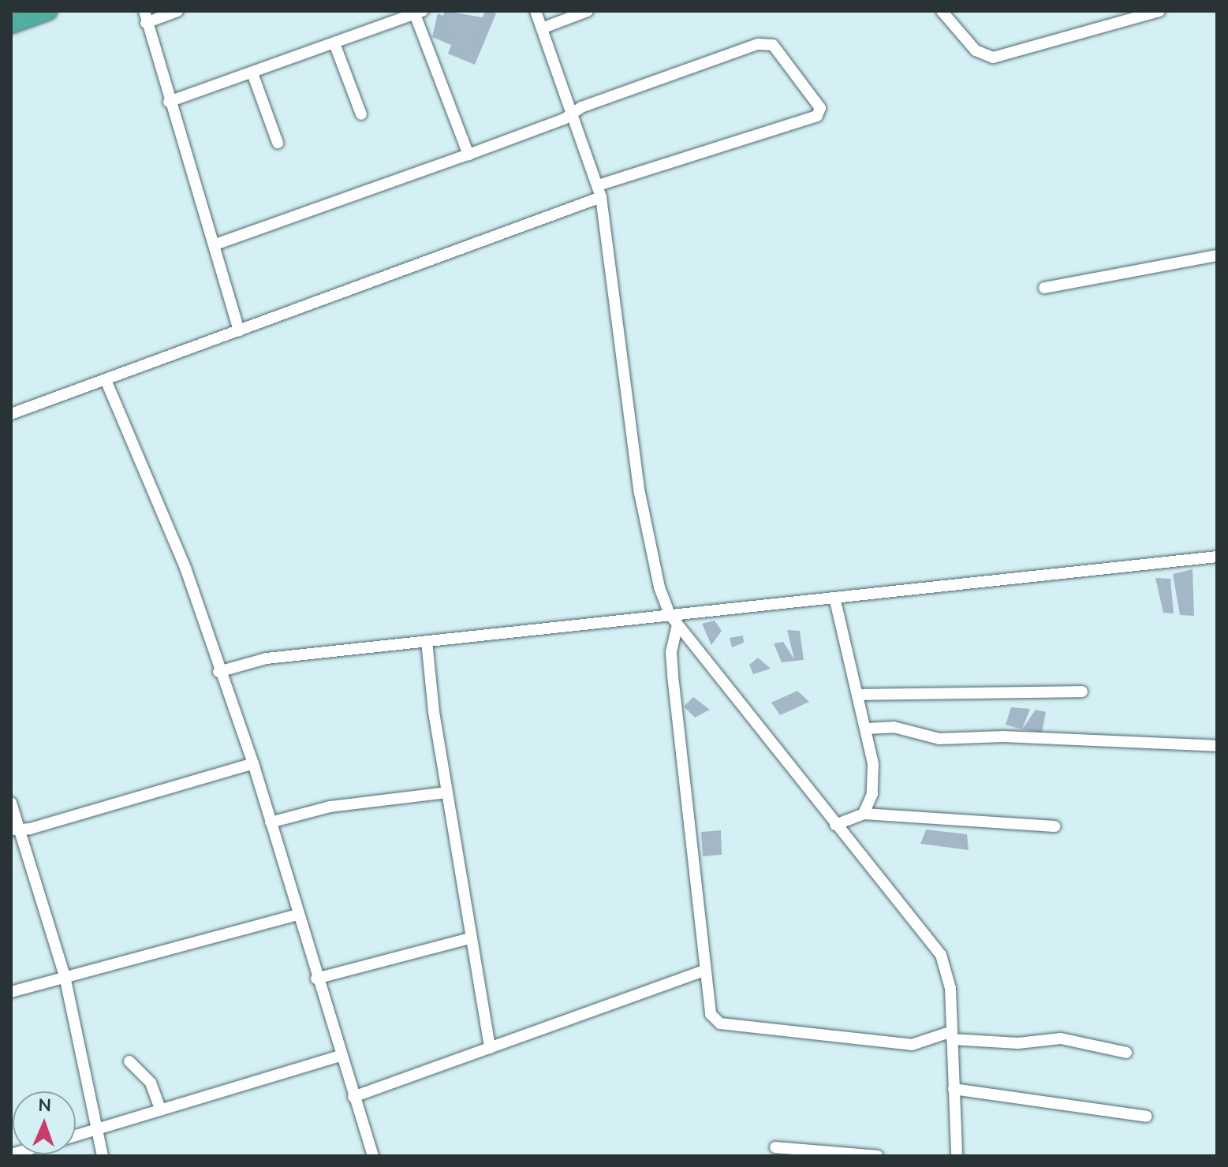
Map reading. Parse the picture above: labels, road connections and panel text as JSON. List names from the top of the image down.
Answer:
{
  "north": "top"
}
